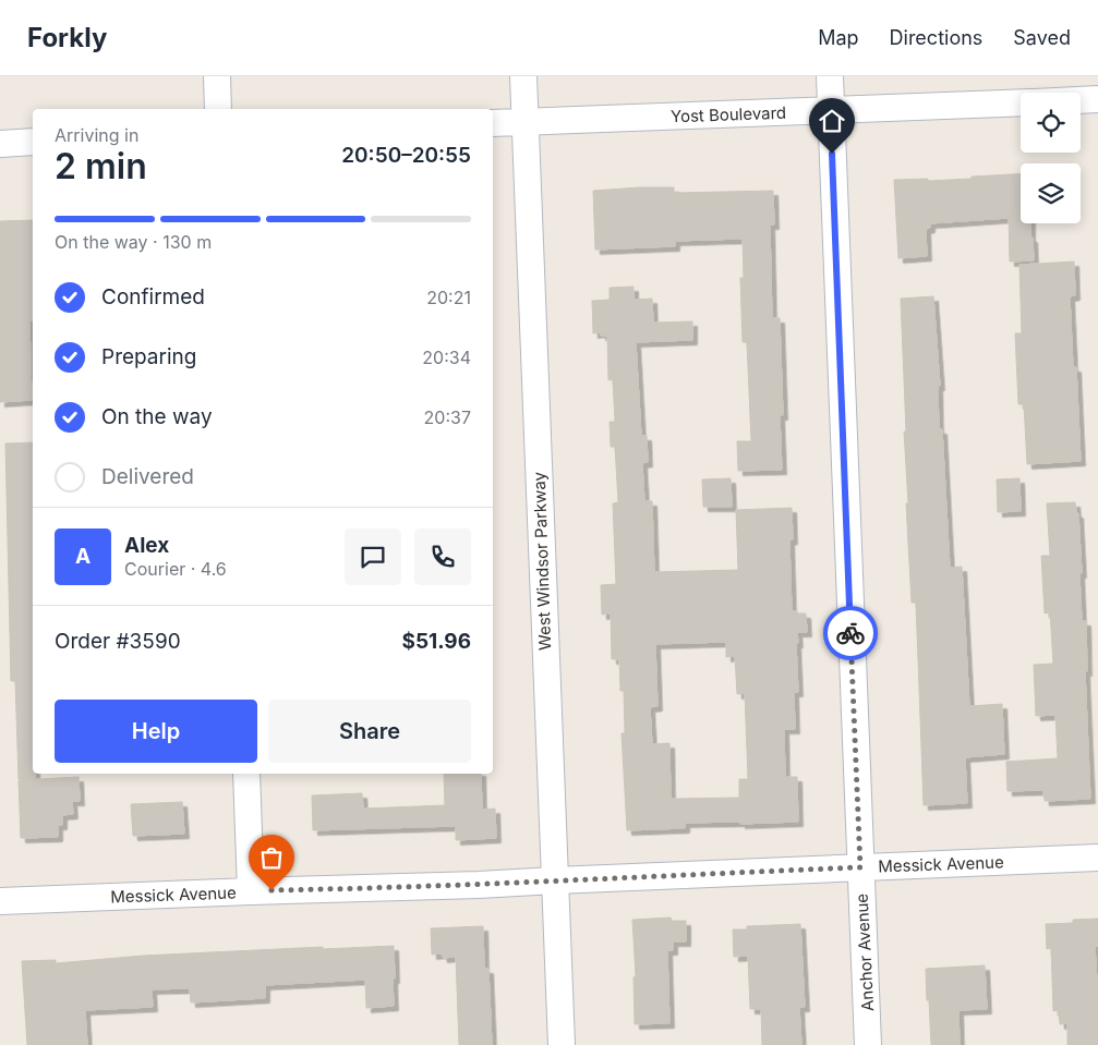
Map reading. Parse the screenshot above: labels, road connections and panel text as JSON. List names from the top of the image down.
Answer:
{
  "streets": {
    "street": [
      "Yost Boulevard",
      "West Windsor Parkway",
      "Messick Avenue",
      "Anchor Avenue"
    ]
  },
  "crossings": [
    ["Yost Boulevard", "West Windsor Parkway"],
    ["Yost Boulevard", "Anchor Avenue"],
    ["West Windsor Parkway", "Messick Avenue"],
    ["Messick Avenue", "Anchor Avenue"]
  ],
  "page": {
    "header": "Forkly",
    "nav": ["Map", "Directions", "Saved"],
    "heading": ["2 min", "Arriving in", "20:50–20:55"],
    "panel": [
      "Alex",
      "Courier · 4.6",
      "Order #3590",
      "$51.96"
    ],
    "bar": "On the way · 130 m",
    "list": [
      ["Confirmed", "20:21"],
      ["Preparing", "20:34"],
      ["On the way", "20:37"],
      "Delivered"
    ],
    "round": "A",
    "buttons": ["Help", "Share"]
  }
}
